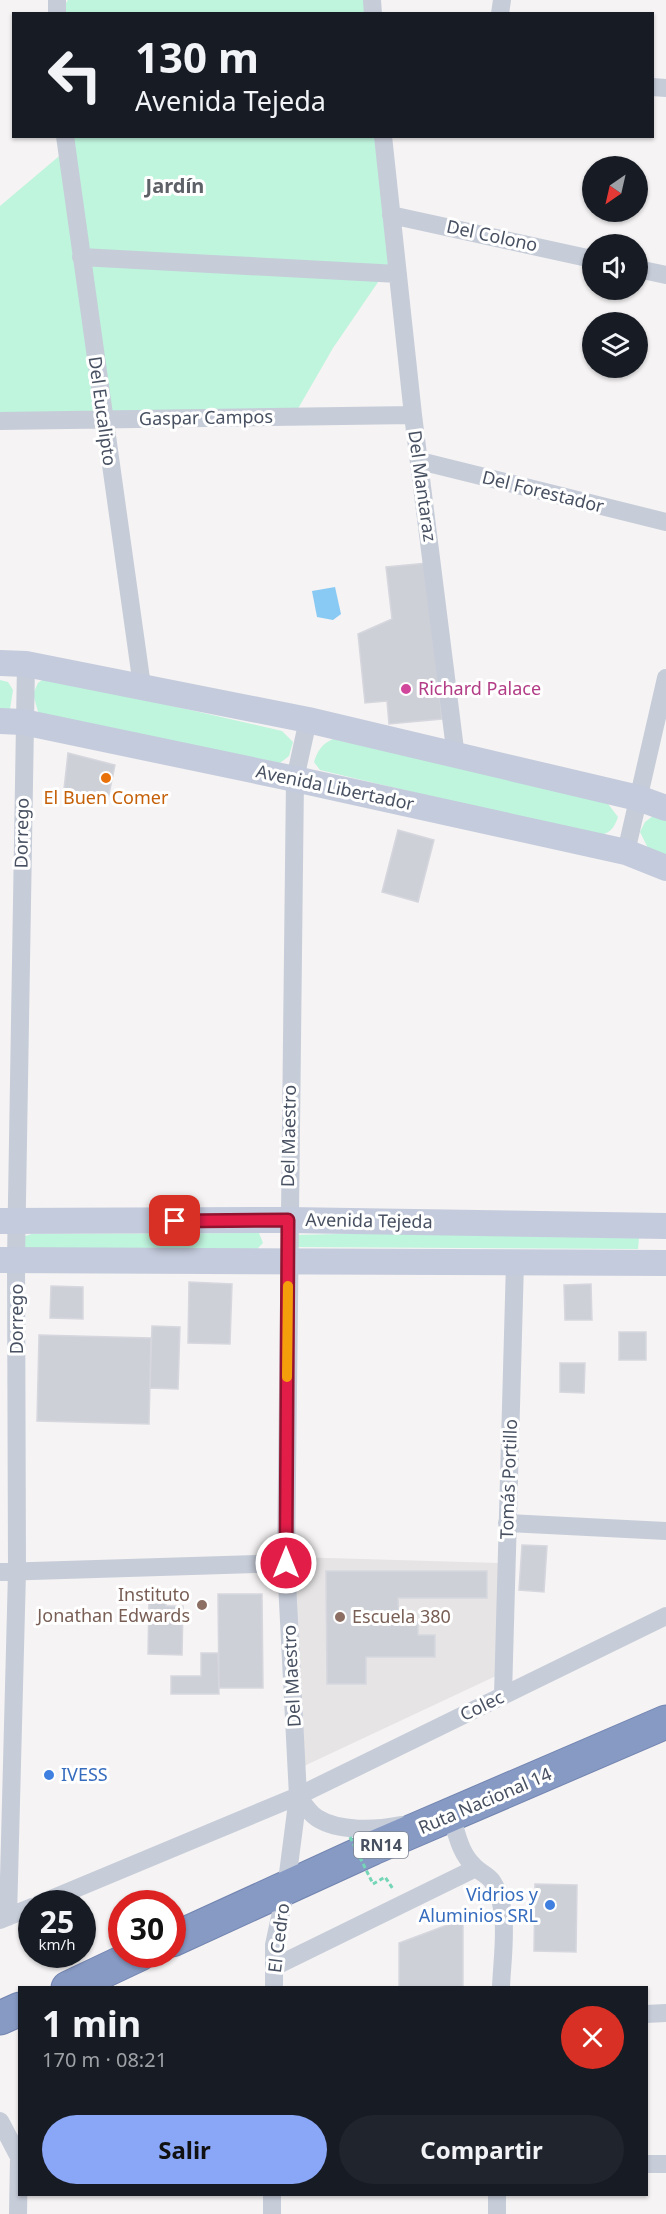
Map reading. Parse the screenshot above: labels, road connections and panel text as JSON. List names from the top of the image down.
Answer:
{
  "streets": {
    "highway": ["Ruta Nacional 14", "RN14"],
    "main road": ["Avenida Libertador", "Avenida Tejeda"],
    "street": [
      "Del Colono",
      "Del Eucalipto",
      "Gaspar Campos",
      "Del Mantaraz",
      "Del Forestador",
      "Dorrego",
      "Del Maestro",
      "Tomás Portillo",
      "Colec",
      "El Cedro"
    ]
  },
  "crossings": [
    ["Del Colono", "Del Mantaraz"],
    ["Del Eucalipto", "Gaspar Campos"],
    ["Gaspar Campos", "Del Mantaraz"],
    ["Del Mantaraz", "Del Forestador"],
    ["Avenida Libertador", "Dorrego"],
    ["Avenida Libertador", "Del Maestro"],
    ["Dorrego", "Avenida Tejeda"],
    ["Del Maestro", "Avenida Tejeda"],
    ["Del Maestro", "Colec"],
    ["Del Maestro", "Ruta Nacional 14"],
    ["Del Maestro", "El Cedro"],
    ["Tomás Portillo", "Colec"],
    ["Ruta Nacional 14", "El Cedro"]
  ],
  "districts": ["Jardín"],
  "places": [
    "Richard Palace",
    "El Buen Comer",
    "Instituto Jonathan Edwards",
    "Escuela 380",
    "IVESS",
    "Vidrios y Aluminios SRL"
  ],
  "north": "bottom left",
  "page": {
    "turn": ["130 m", "Avenida Tejeda"],
    "speed": "25 km/h",
    "limit": "30",
    "heading": ["1 min", "170 m · 08:21"],
    "buttons": ["Salir", "Compartir"]
  }
}
